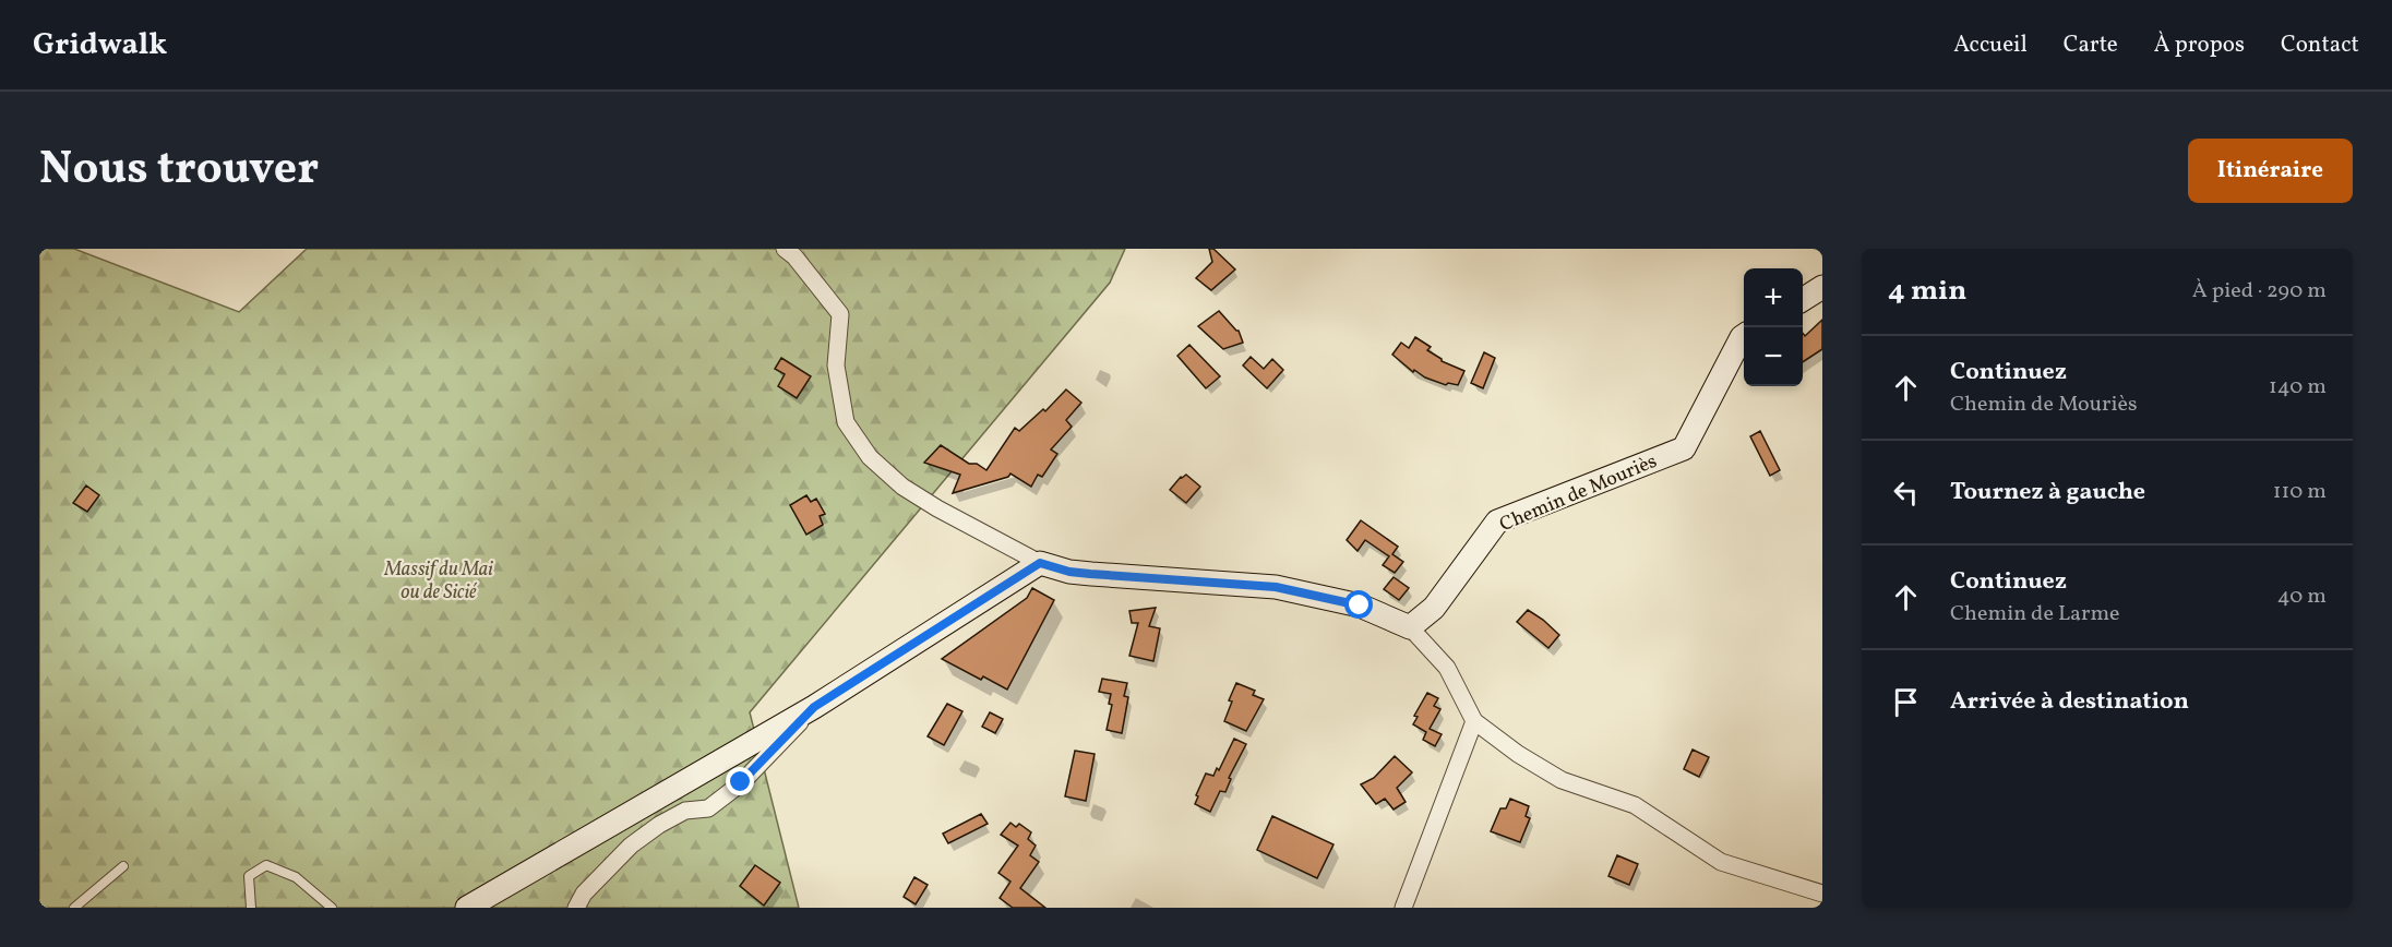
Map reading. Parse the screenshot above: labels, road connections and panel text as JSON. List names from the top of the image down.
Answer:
{
  "streets": {
    "street": ["Chemin de Mouriès"]
  },
  "parks": ["Massif du Mai ou de Sicié"],
  "page": {
    "header": "Gridwalk",
    "nav": [
      "Accueil",
      "Carte",
      "À propos",
      "Contact"
    ],
    "title": "Nous trouver",
    "buttons": "Itinéraire",
    "heading": ["4 min", "À pied · 290 m"],
    "map_buttons": ["+", "−"],
    "list": [
      ["Continuez", "Chemin de Mouriès", "140 m"],
      ["Tournez à gauche", "110 m"],
      ["Continuez", "Chemin de Larme", "40 m"],
      "Arrivée à destination"
    ]
  }
}
